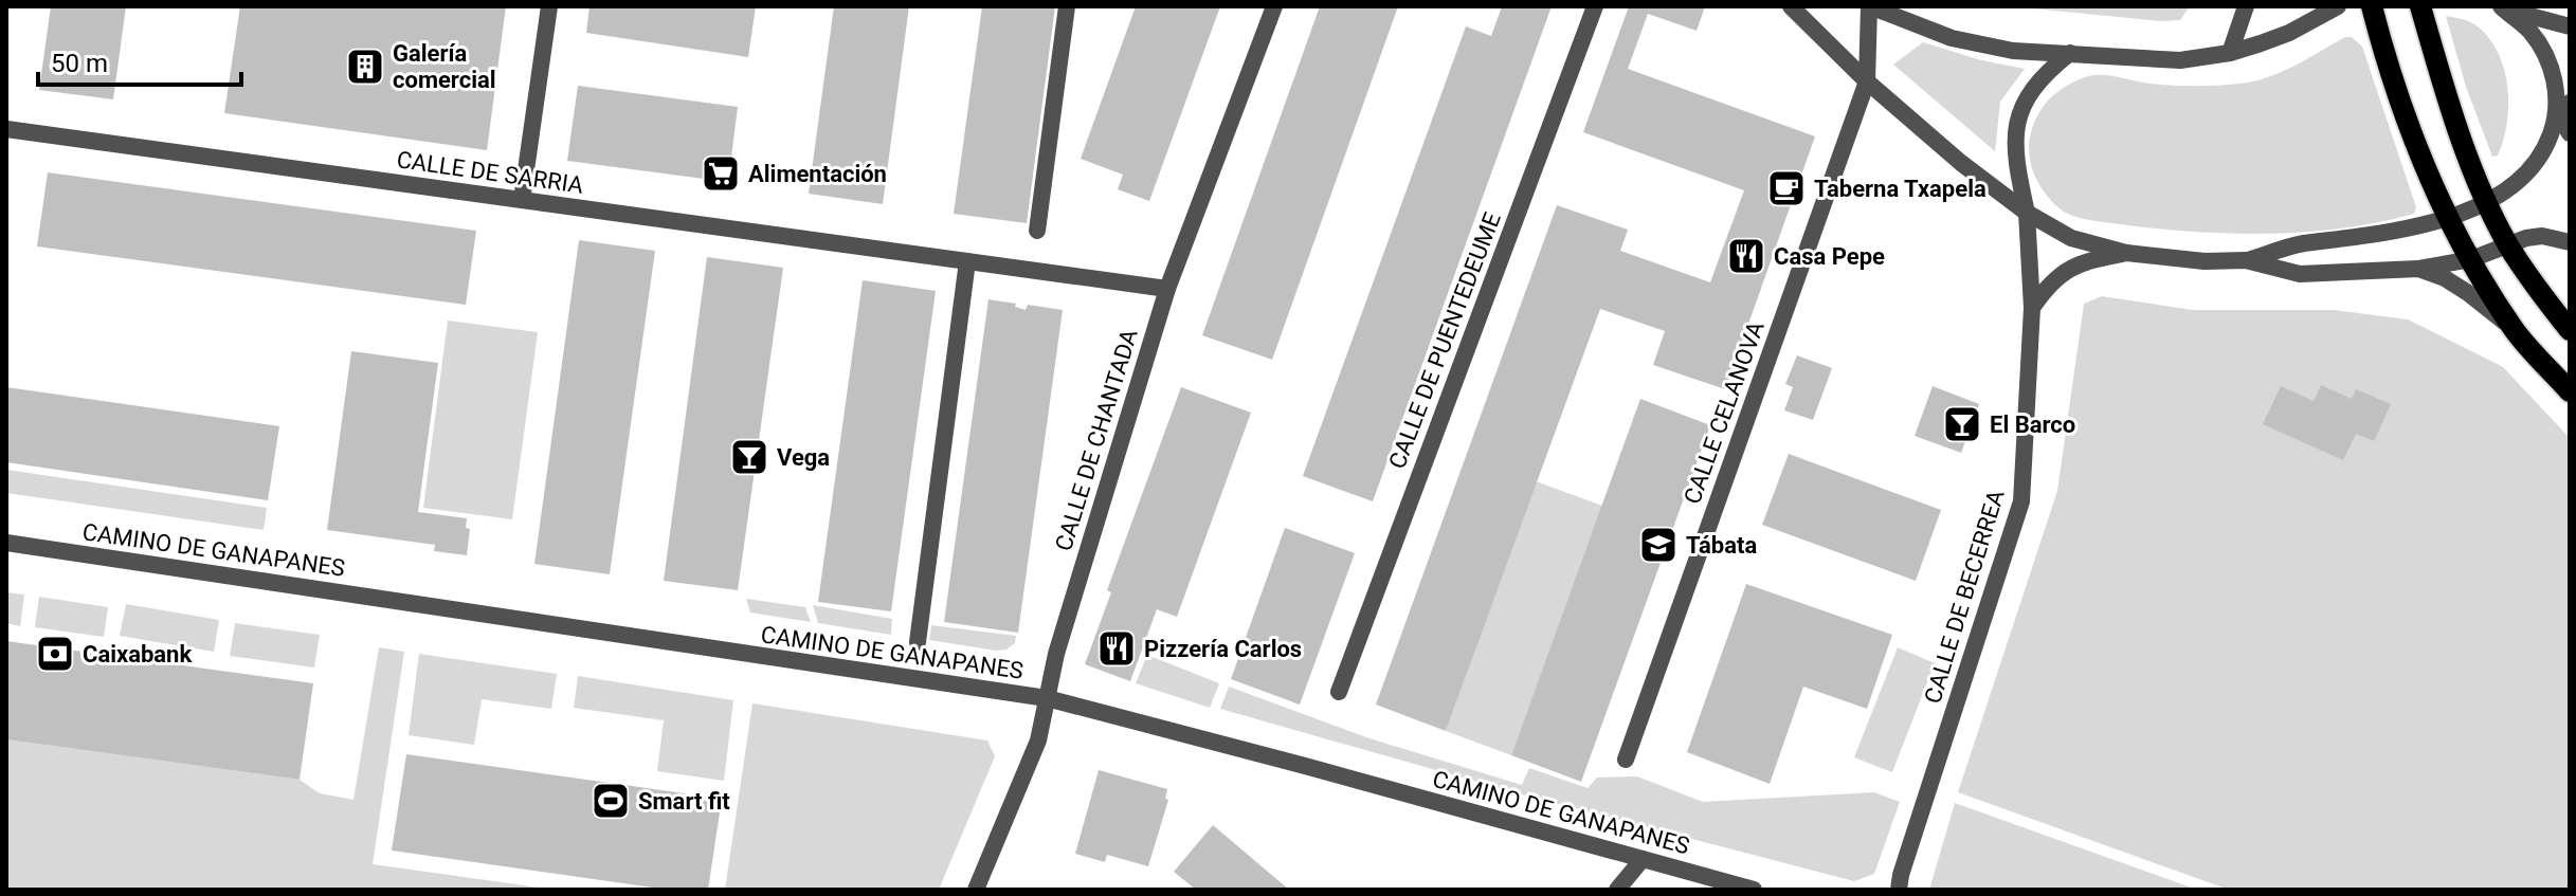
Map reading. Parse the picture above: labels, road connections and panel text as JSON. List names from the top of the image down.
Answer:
{
  "streets": {
    "street": [
      "CALLE DE SARRIA",
      "CALLE DE PUENTEDEUME",
      "CALLE CELANOVA",
      "CALLE DE CHANTADA",
      "CAMINO DE GANAPANES",
      "CALLE DE BECERREA"
    ]
  },
  "crossings": [
    ["CALLE DE SARRIA", "CALLE DE CHANTADA"],
    ["CALLE DE CHANTADA", "CAMINO DE GANAPANES"]
  ],
  "places": {
    "building": ["Galería comercial"],
    "supermarket": ["Alimentación"],
    "cafe": ["Taberna Txapela"],
    "restaurant": ["Casa Pepe", "Pizzería Carlos"],
    "bar": ["El Barco", "Vega"],
    "school or university": ["Tábata"],
    "bank": ["Caixabank"],
    "sports": ["Smart fit"]
  },
  "scale_bar": "50 m"
}
